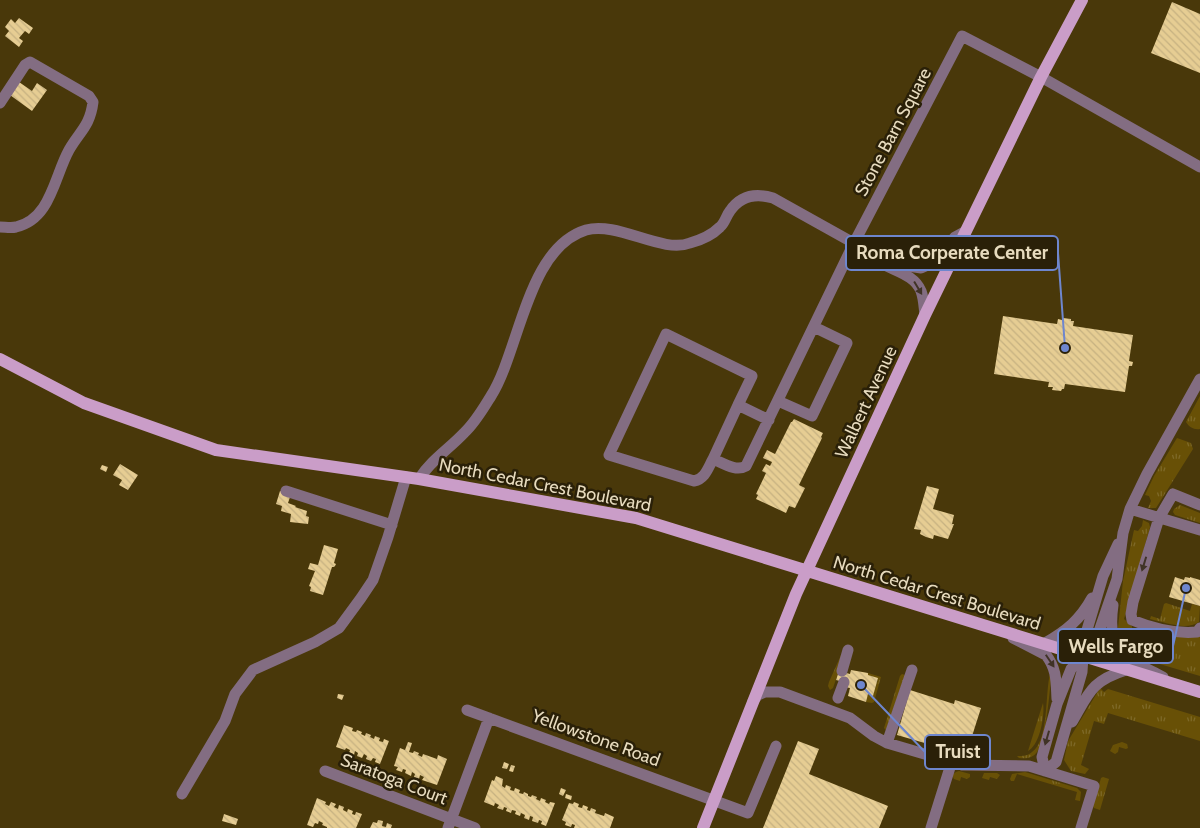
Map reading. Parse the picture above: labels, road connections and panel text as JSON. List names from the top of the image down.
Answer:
{
  "streets": {
    "main road": ["Walbert Avenue", "North Cedar Crest Boulevard"],
    "street": ["Stone Barn Square", "Yellowstone Road", "Saratoga Court"]
  },
  "crossings": [
    ["Stone Barn Square", "Walbert Avenue"],
    ["Walbert Avenue", "North Cedar Crest Boulevard"],
    ["Walbert Avenue", "Yellowstone Road"]
  ],
  "places": ["Roma Corperate Center", "Wells Fargo", "Truist"]
}
